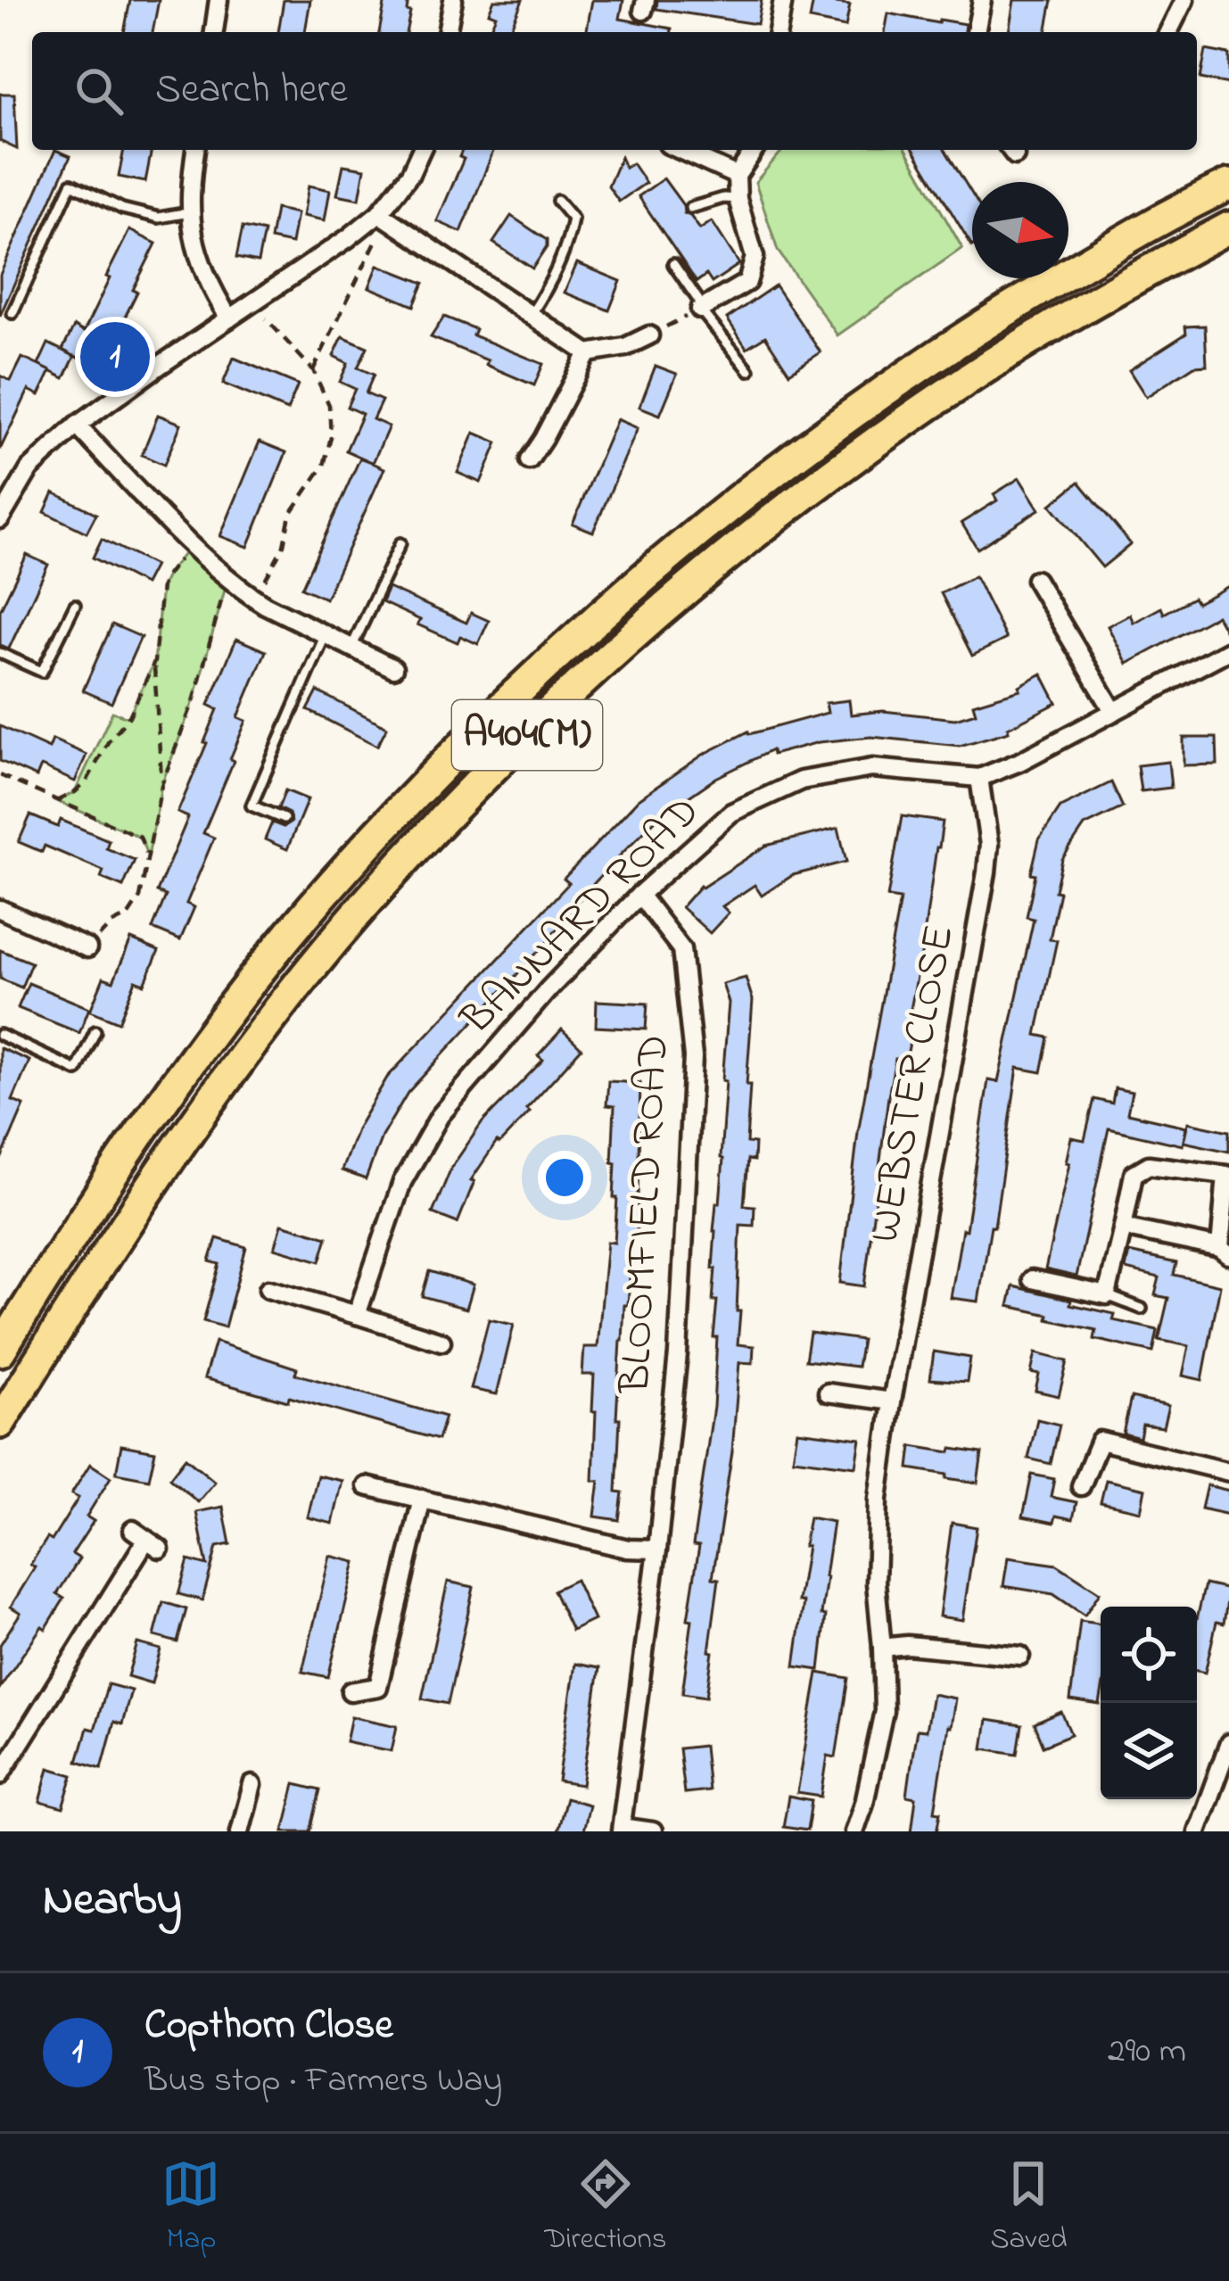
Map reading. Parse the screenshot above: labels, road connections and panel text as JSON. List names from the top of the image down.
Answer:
{
  "streets": {
    "highway": ["A404(M)"],
    "street": ["BANNARD ROAD", "WEBSTER CLOSE", "BLOOMFIELD ROAD"]
  },
  "crossings": [
    ["BANNARD ROAD", "WEBSTER CLOSE"],
    ["BANNARD ROAD", "BLOOMFIELD ROAD"]
  ],
  "north": "right",
  "page": {
    "search": "Search here",
    "pins": "1",
    "heading": "Nearby",
    "list": [
      {
        "mark": "1",
        "name": "Copthorn Close",
        "note": "Bus stop · Farmers Way",
        "value": "290 m"
      }
    ],
    "nav": ["Map", "Directions", "Saved"]
  }
}
